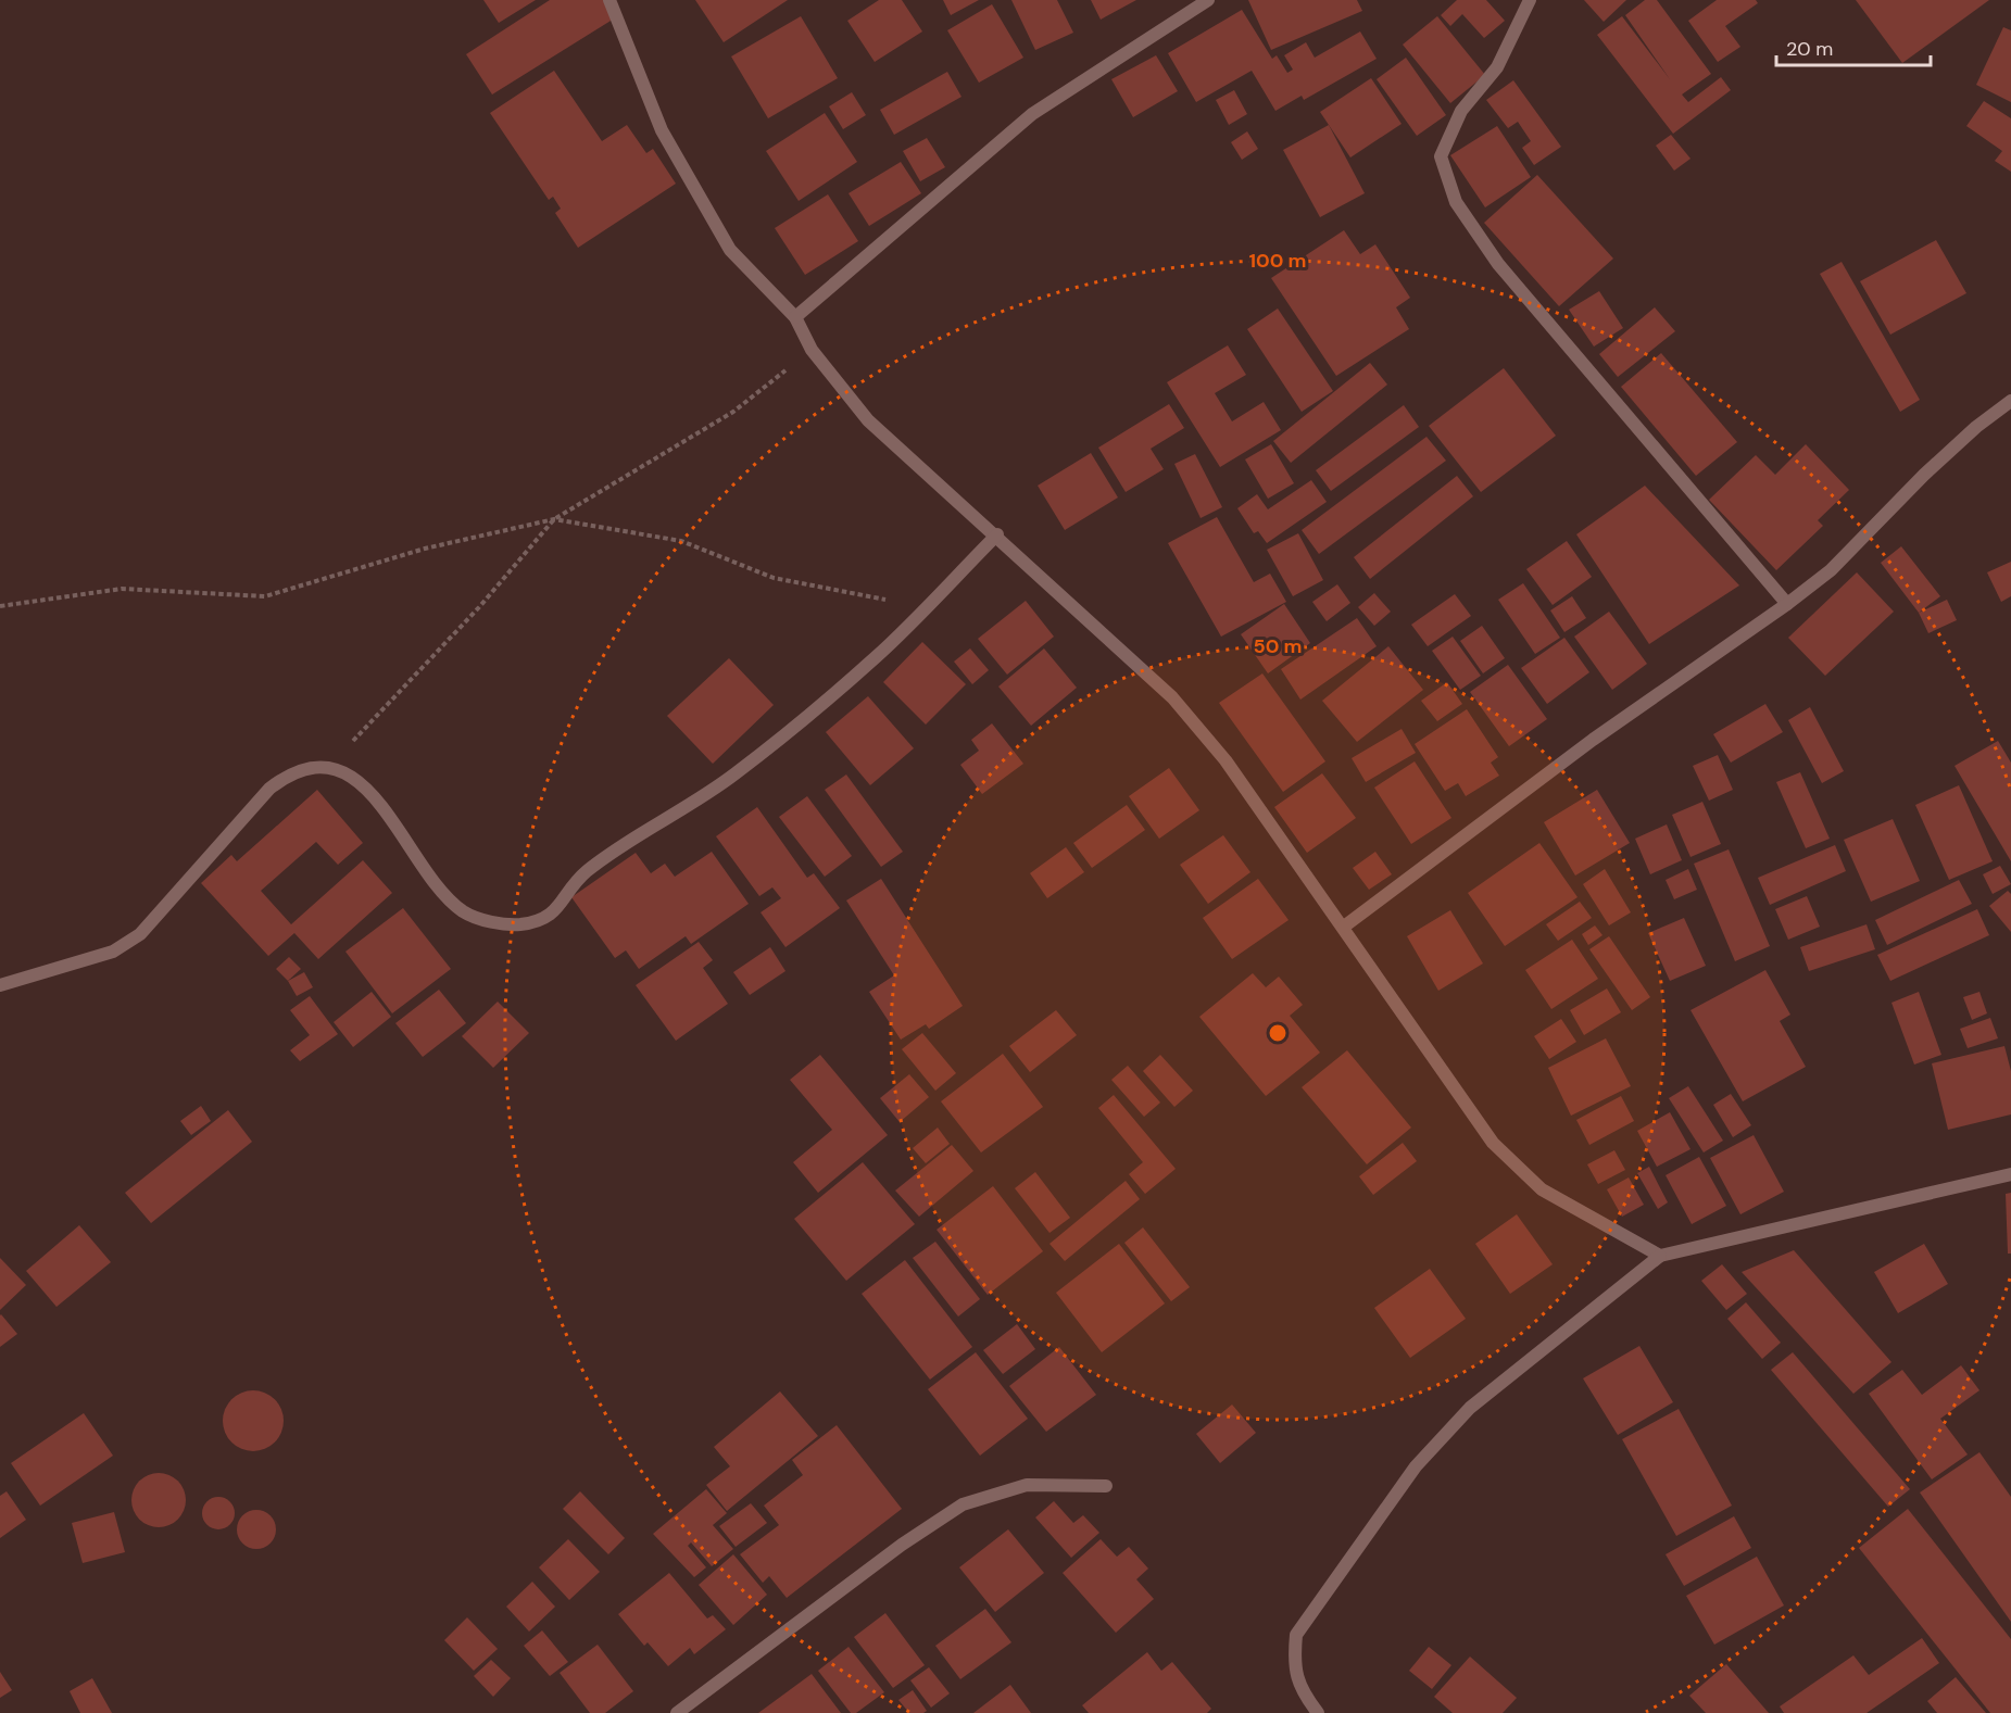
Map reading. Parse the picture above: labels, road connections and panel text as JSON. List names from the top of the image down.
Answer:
{
  "scale_bar": "20 m",
  "rings": ["100 m", "50 m"]
}
